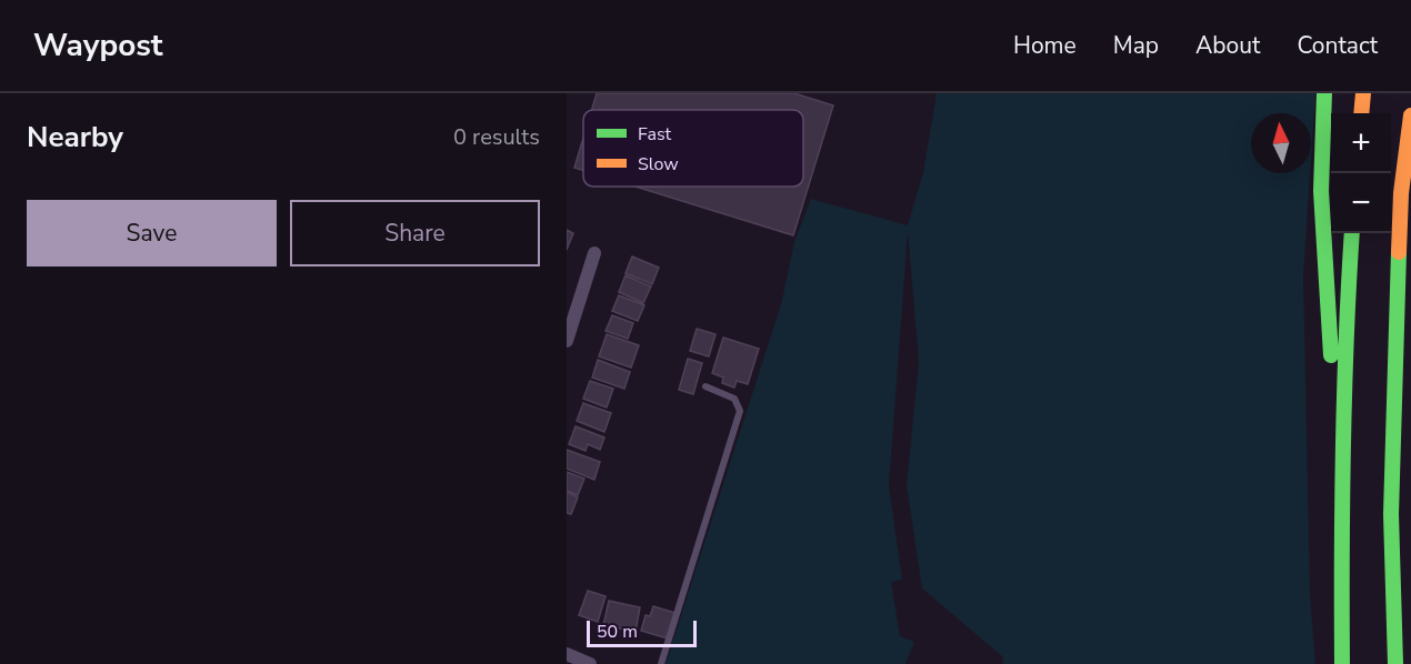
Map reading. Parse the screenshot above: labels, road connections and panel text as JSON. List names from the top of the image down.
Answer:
{
  "legend": ["Fast", "Slow"],
  "scale_bar": "50 m",
  "north": "top",
  "page": {
    "header": "Waypost",
    "nav": [
      "Home",
      "Map",
      "About",
      "Contact"
    ],
    "heading": ["Nearby", "0 results"],
    "map_buttons": ["+", "−"],
    "buttons": ["Save", "Share"],
    "scale": "50 m"
  }
}
